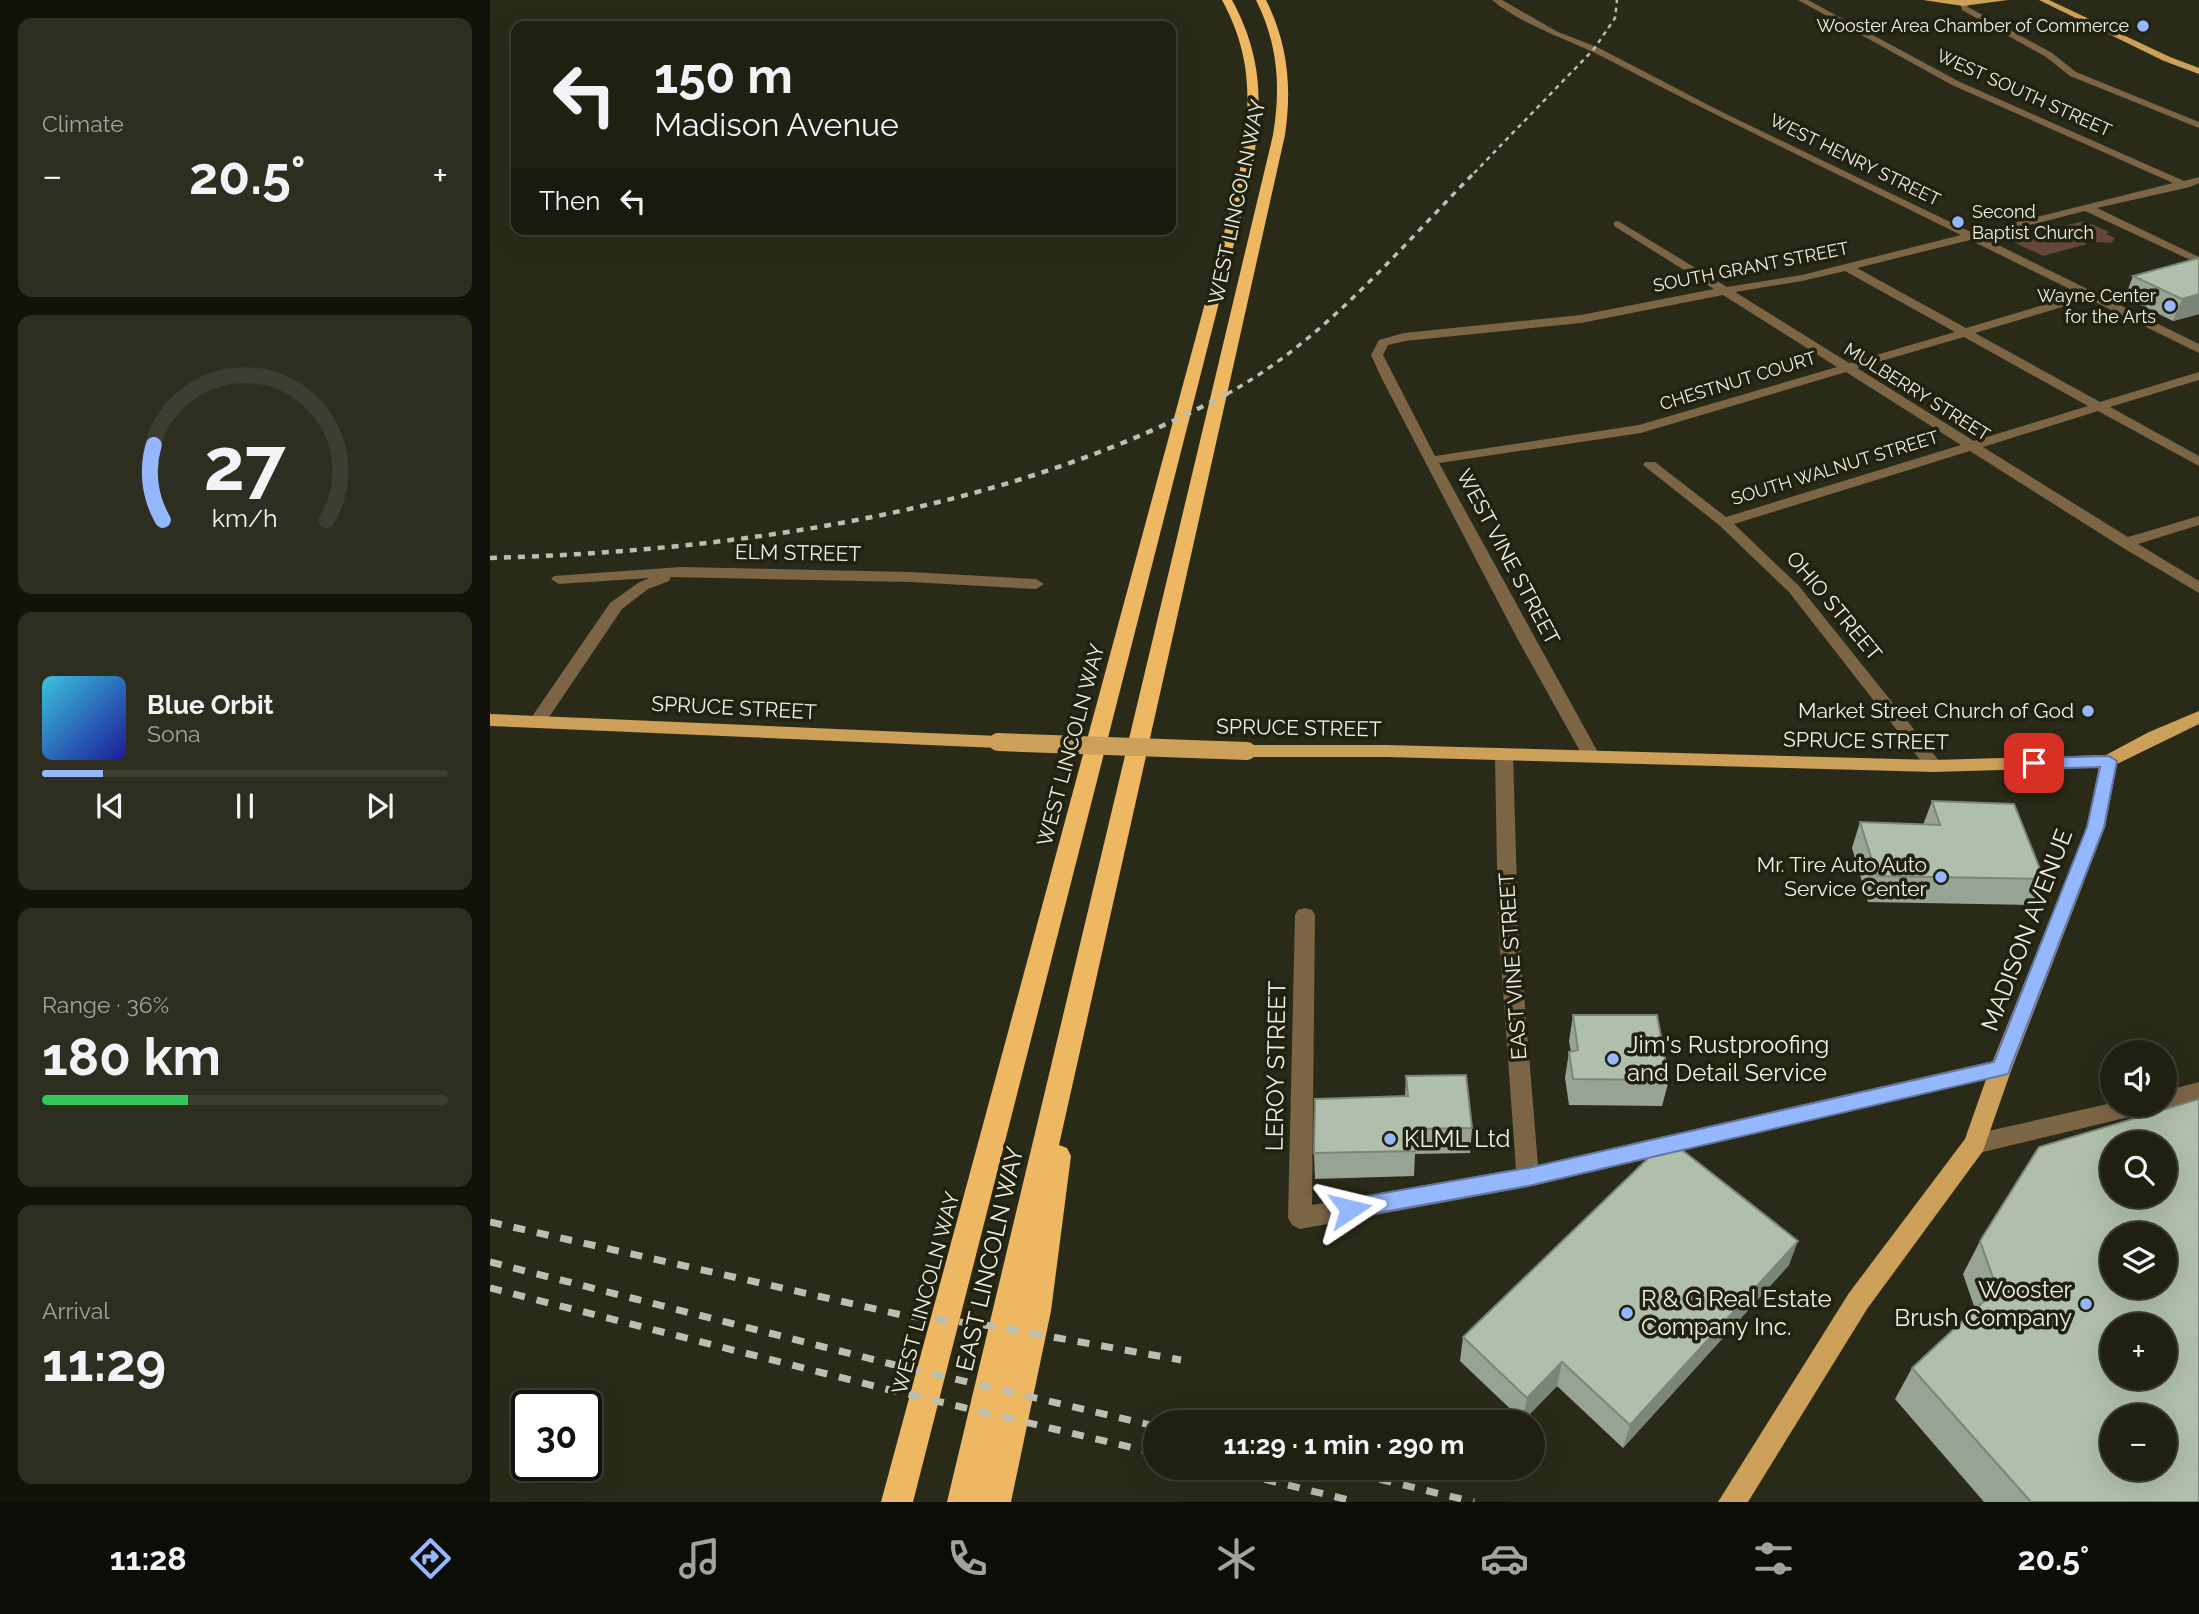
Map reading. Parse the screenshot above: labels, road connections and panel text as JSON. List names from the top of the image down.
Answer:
{
  "streets": {
    "highway": ["WEST LINCOLN WAY", "EAST LINCOLN WAY"],
    "main road": ["SPRUCE STREET", "MADISON AVENUE"],
    "street": [
      "WEST SOUTH STREET",
      "WEST HENRY STREET",
      "SOUTH GRANT STREET",
      "CHESTNUT COURT",
      "MULBERRY STREET",
      "SOUTH WALNUT STREET",
      "ELM STREET",
      "WEST VINE STREET",
      "OHIO STREET",
      "EAST VINE STREET",
      "LEROY STREET"
    ]
  },
  "crossings": [
    ["WEST SOUTH STREET", "SOUTH GRANT STREET"],
    ["WEST HENRY STREET", "SOUTH GRANT STREET"],
    ["WEST HENRY STREET", "CHESTNUT COURT"],
    ["WEST LINCOLN WAY", "EAST LINCOLN WAY"],
    ["SOUTH GRANT STREET", "MULBERRY STREET"],
    ["SOUTH GRANT STREET", "WEST VINE STREET"],
    ["CHESTNUT COURT", "MULBERRY STREET"],
    ["CHESTNUT COURT", "WEST VINE STREET"],
    ["MULBERRY STREET", "SOUTH WALNUT STREET"],
    ["SOUTH WALNUT STREET", "OHIO STREET"],
    ["WEST VINE STREET", "SPRUCE STREET"],
    ["OHIO STREET", "SPRUCE STREET"],
    ["SPRUCE STREET", "MADISON AVENUE"],
    ["SPRUCE STREET", "EAST VINE STREET"],
    ["EAST VINE STREET", "LEROY STREET"]
  ],
  "places": [
    "Wooster Area Chamber of Commerce",
    "Second Baptist Church",
    "Wayne Center for the Arts",
    "Market Street Church of God",
    "Mr. Tire Auto Auto Service Center",
    "Jim's Rustproofing and Detail Service",
    "KLML Ltd",
    "Wooster Brush Company",
    "R & G Real Estate Company Inc."
  ],
  "page": {
    "tile": [
      "Climate",
      ["Range · 36%", "180 km"],
      ["Arrival", "11:29"]
    ],
    "turn": ["150 m", "Madison Avenue"],
    "heat": ["−", "20.5°", "+"],
    "then": "Then",
    "song": ["Blue Orbit", "Sona"],
    "map_buttons": ["+", "−"],
    "limit": "30",
    "trip": "11:29 · 1 min · 290 m",
    "tabs": ["11:28", "20.5°"],
    "gauge": ["27", "km/h"]
  }
}
